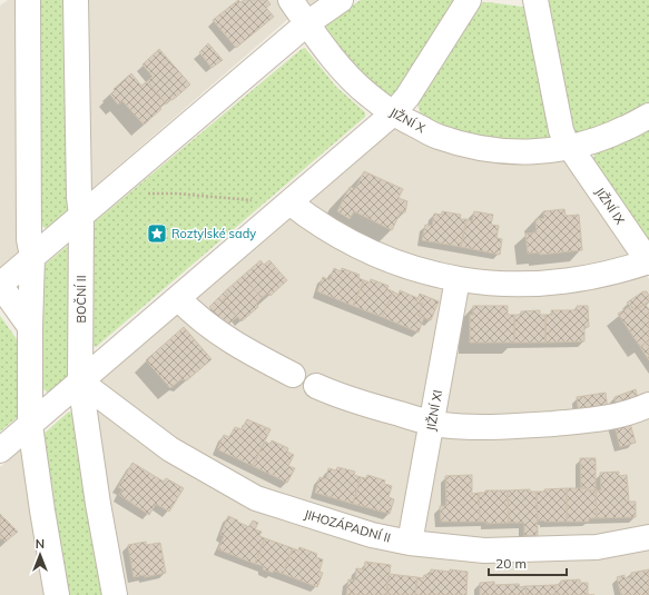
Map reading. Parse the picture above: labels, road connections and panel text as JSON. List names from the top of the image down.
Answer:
{
  "streets": {
    "street": [
      "JIŽNÍ X",
      "JIŽNÍ IX",
      "BOČNÍ II",
      "JIŽNÍ XI",
      "JIHOZÁPADNÍ II"
    ]
  },
  "crossings": [
    ["JIŽNÍ X", "JIŽNÍ IX"],
    ["BOČNÍ II", "JIHOZÁPADNÍ II"],
    ["JIŽNÍ XI", "JIHOZÁPADNÍ II"]
  ],
  "places": {
    "place": ["Roztylské sady"]
  },
  "scale_bar": "20 m",
  "north": "top"
}
